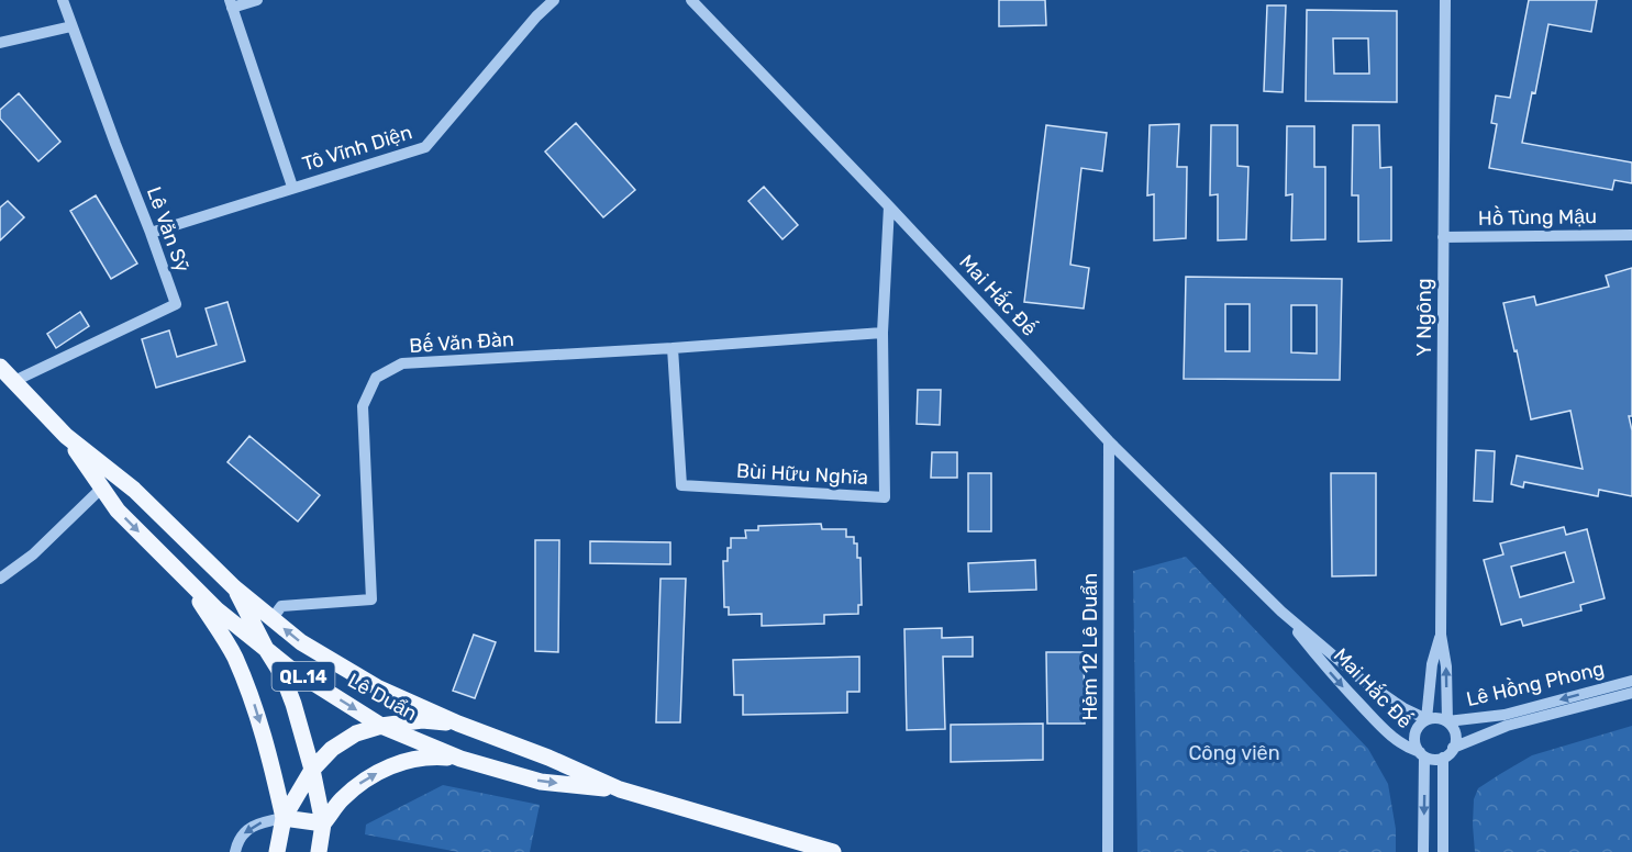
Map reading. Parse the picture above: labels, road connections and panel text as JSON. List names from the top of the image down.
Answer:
{
  "streets": {
    "main road": ["QL.14", "Lê Duẩn"],
    "street": [
      "Tô Vĩnh Diện",
      "Hồ Tùng Mậu",
      "Lê Văn Sỹ",
      "Mai Hắc Đế",
      "Y Ngông",
      "Bế Văn Đàn",
      "Bùi Hữu Nghĩa",
      "Hẻm 12 Lê Duẩn",
      "Lê Hồng Phong"
    ]
  },
  "crossings": [
    ["Tô Vĩnh Diện", "Lê Văn Sỹ"],
    ["Hồ Tùng Mậu", "Y Ngông"],
    ["Lê Văn Sỹ", "Lê Duẩn"],
    ["Mai Hắc Đế", "Y Ngông"],
    ["Mai Hắc Đế", "Bùi Hữu Nghĩa"],
    ["Mai Hắc Đế", "Hẻm 12 Lê Duẩn"],
    ["Mai Hắc Đế", "Lê Hồng Phong"],
    ["Y Ngông", "Lê Hồng Phong"],
    ["Bế Văn Đàn", "Bùi Hữu Nghĩa"],
    ["Bế Văn Đàn", "Lê Duẩn"]
  ],
  "parks": ["Công viên"]
}
